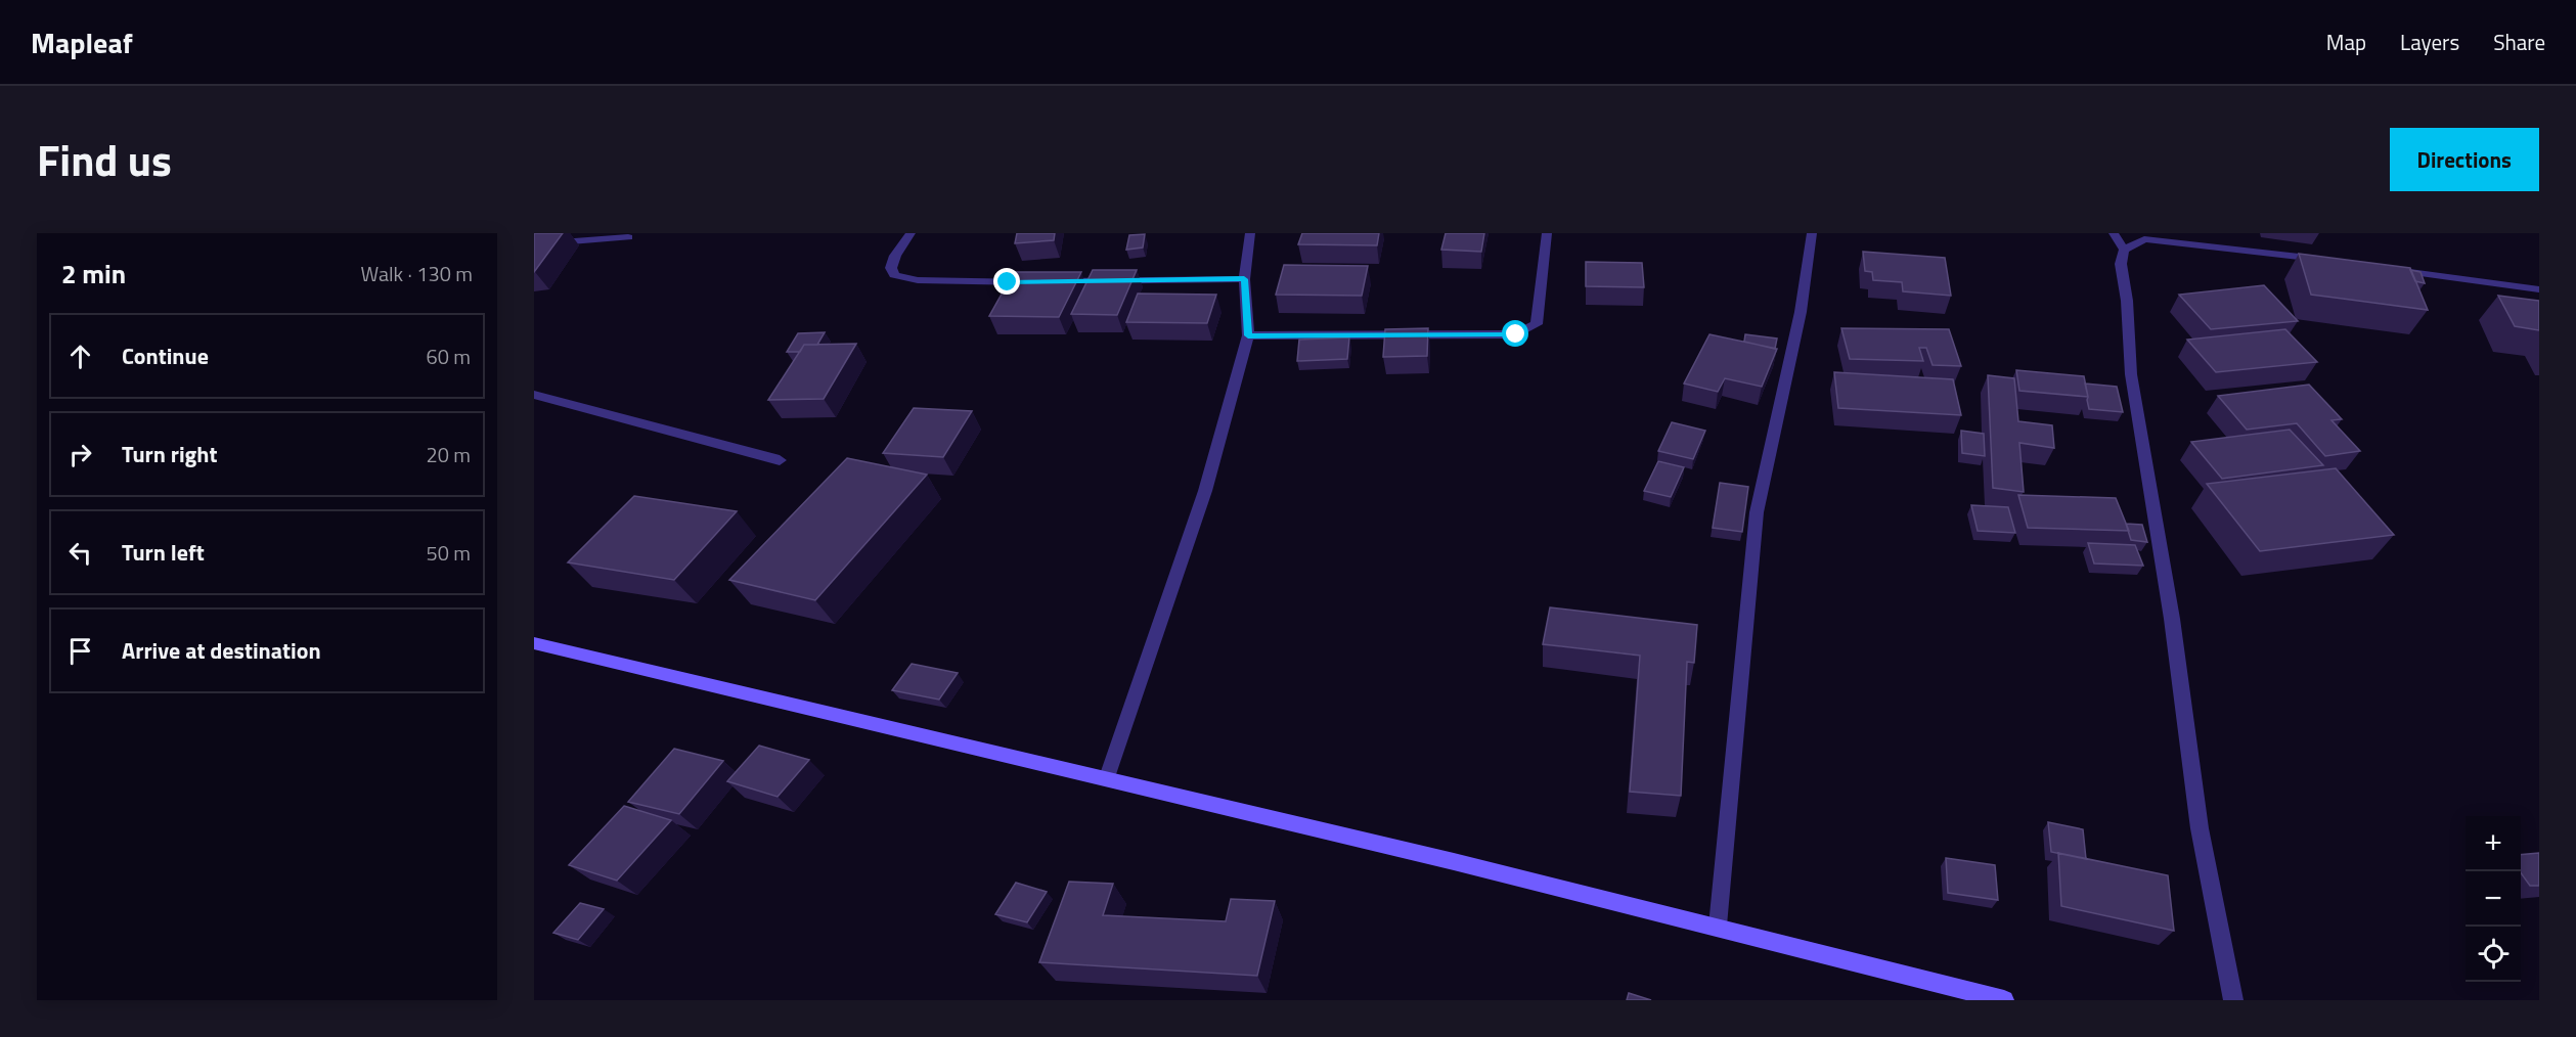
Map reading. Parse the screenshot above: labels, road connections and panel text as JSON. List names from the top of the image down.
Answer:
{
  "page": {
    "header": "Mapleaf",
    "nav": ["Map", "Layers", "Share"],
    "title": "Find us",
    "buttons": "Directions",
    "heading": ["2 min", "Walk · 130 m"],
    "list": [
      ["Continue", "60 m"],
      ["Turn right", "20 m"],
      ["Turn left", "50 m"],
      "Arrive at destination"
    ],
    "map_buttons": ["+", "−"]
  }
}
